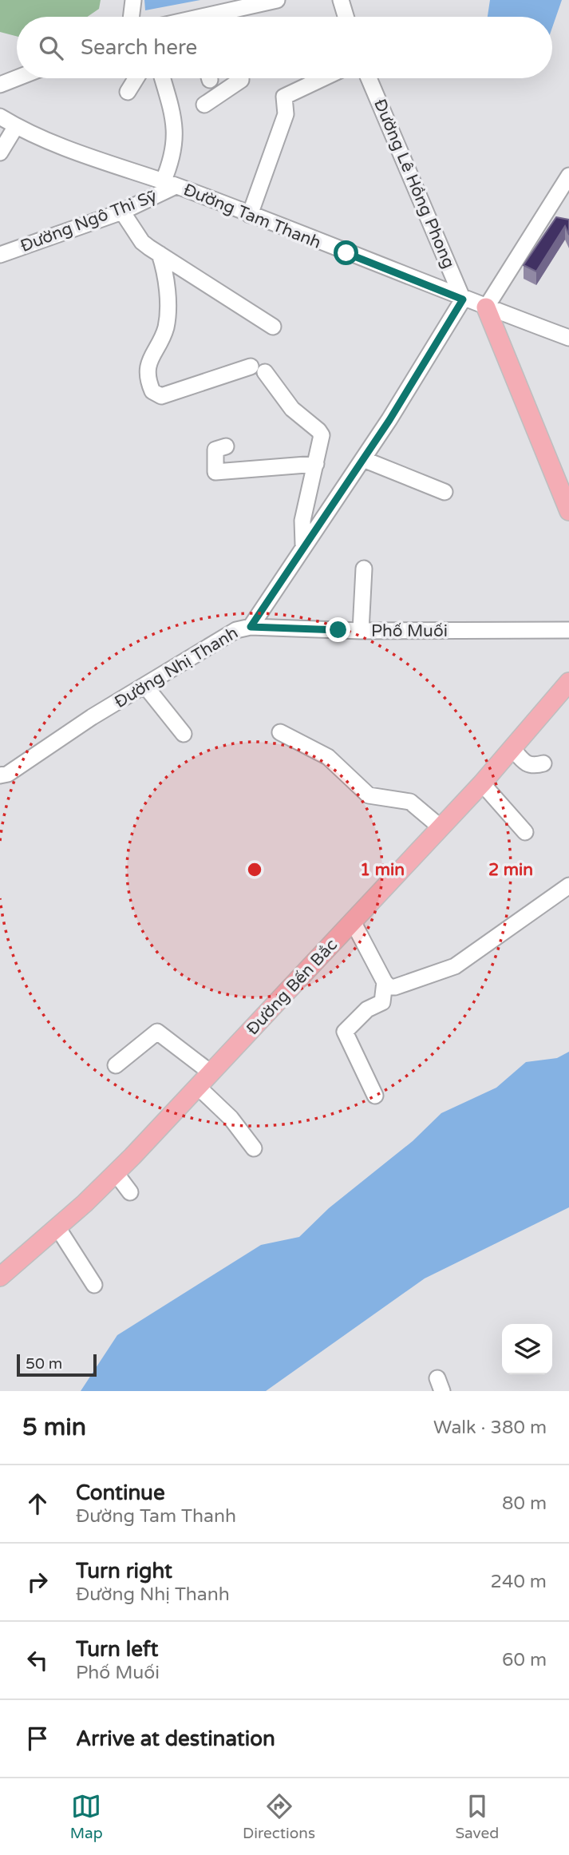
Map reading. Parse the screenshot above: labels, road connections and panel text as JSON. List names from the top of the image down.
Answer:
{
  "streets": {
    "main road": ["Đường Bến Bắc"],
    "street": [
      "Đường Lê Hồng Phong",
      "Đường Tam Thanh",
      "Đường Ngô Thì Sỹ",
      "Phố Muối",
      "Đường Nhị Thanh"
    ]
  },
  "crossings": [
    ["Đường Lê Hồng Phong", "Đường Tam Thanh"],
    ["Đường Lê Hồng Phong", "Đường Nhị Thanh"],
    ["Đường Tam Thanh", "Đường Ngô Thì Sỹ"],
    ["Đường Tam Thanh", "Đường Nhị Thanh"],
    ["Phố Muối", "Đường Nhị Thanh"]
  ],
  "scale_bar": "50 m",
  "page": {
    "search": "Search here",
    "scale": "50 m",
    "heading": ["5 min", "Walk · 380 m"],
    "list": [
      ["Continue", "Đường Tam Thanh", "80 m"],
      ["Turn right", "Đường Nhị Thanh", "240 m"],
      ["Turn left", "Phố Muối", "60 m"],
      "Arrive at destination"
    ],
    "nav": ["Map", "Directions", "Saved"]
  },
  "rings": ["1 min", "2 min"]
}
